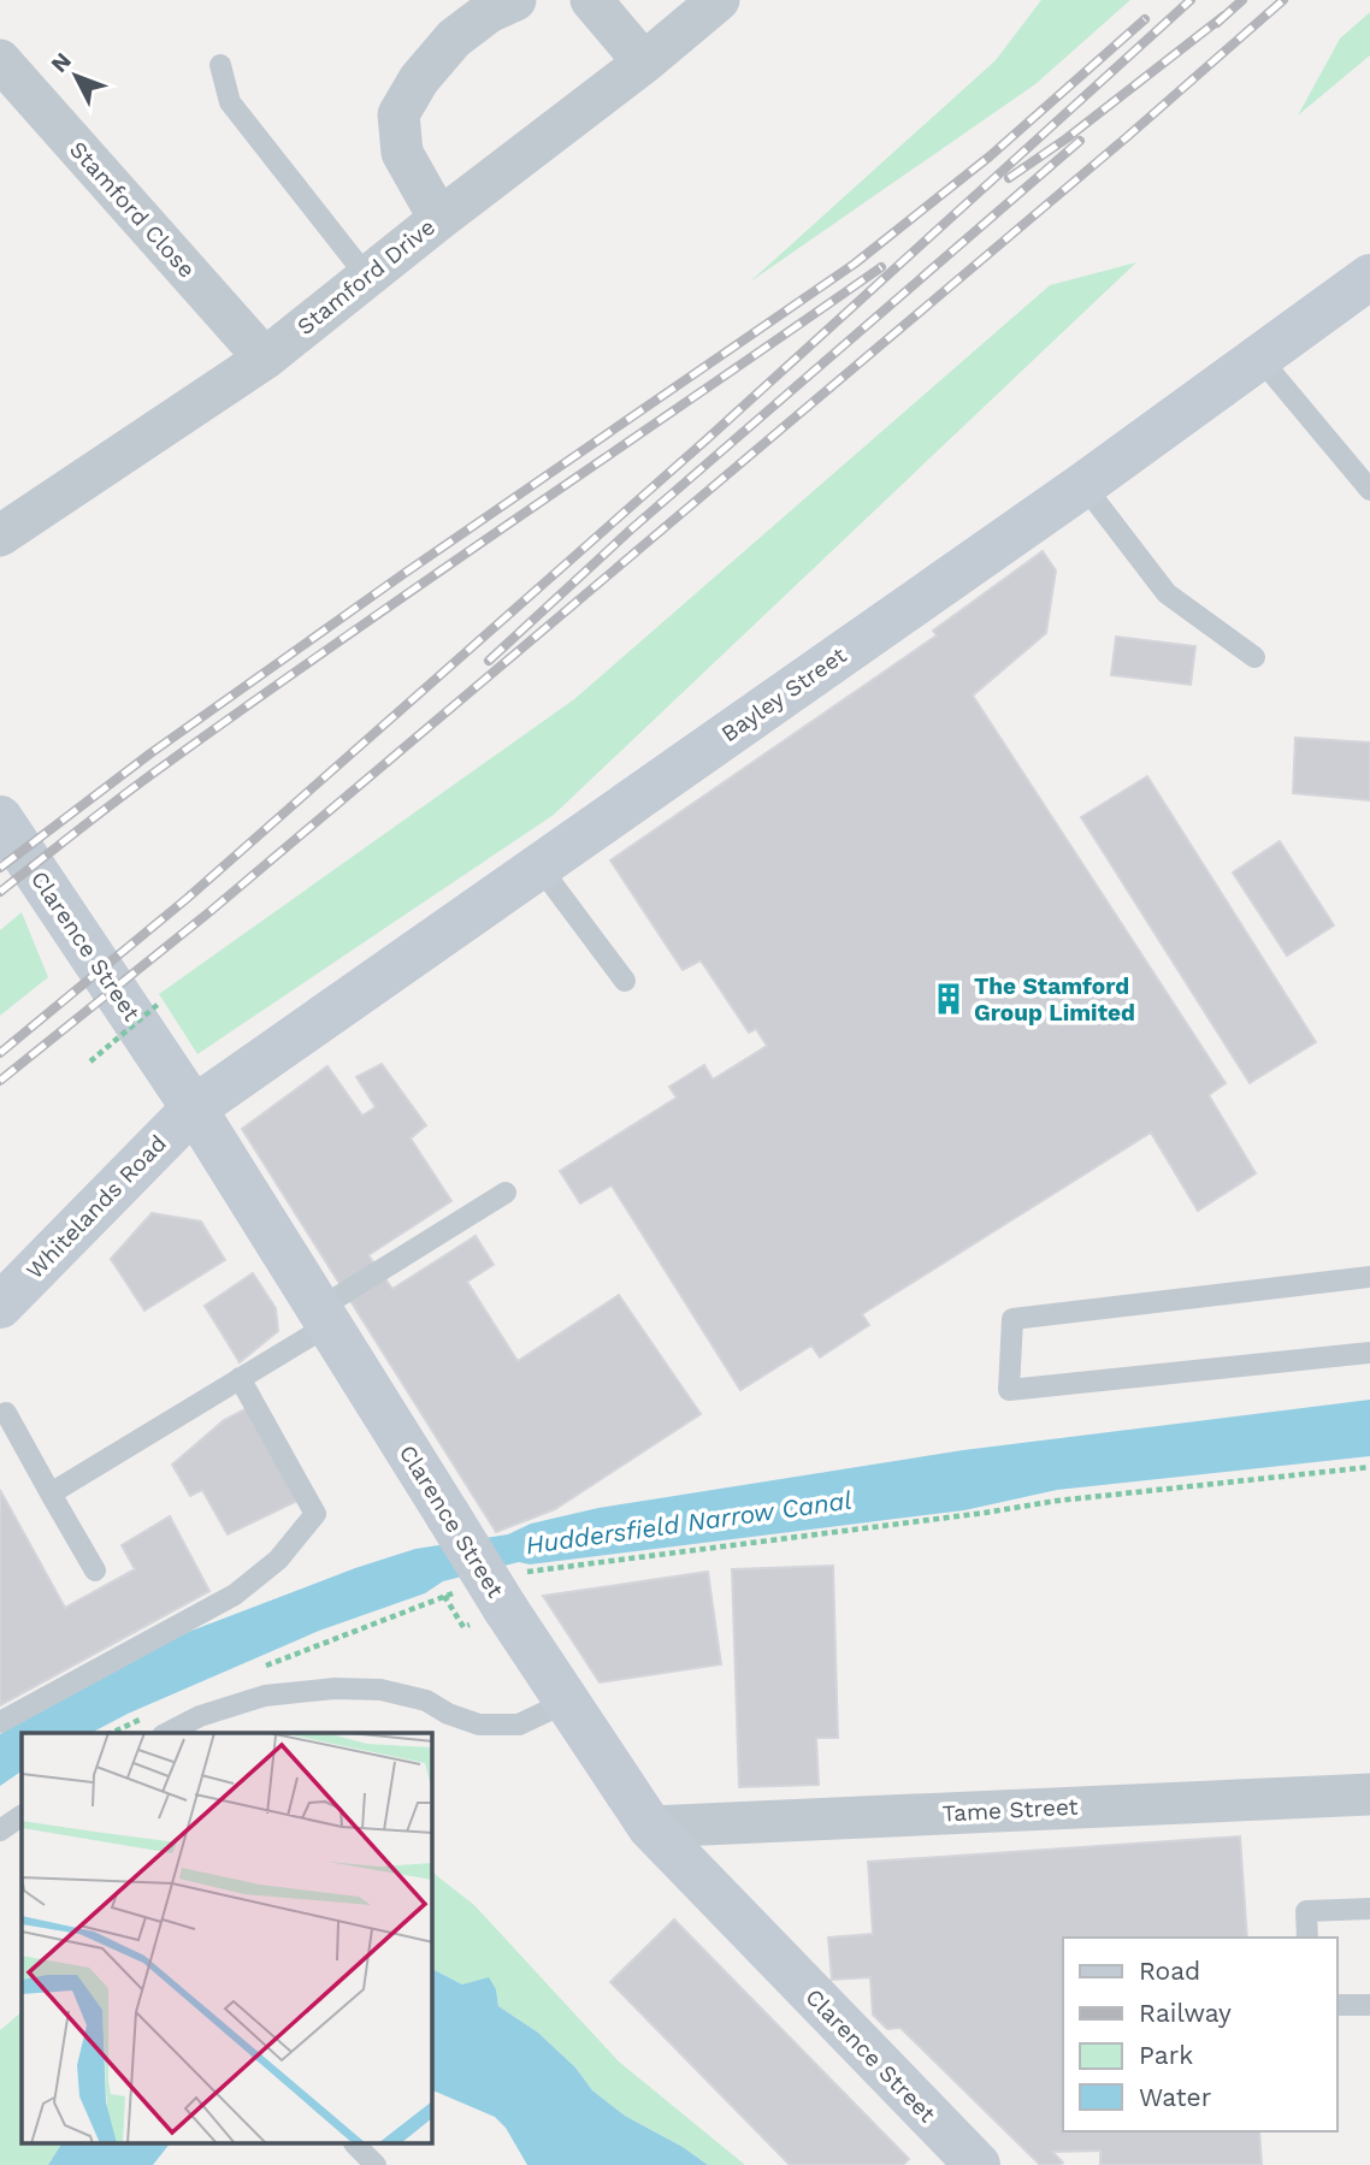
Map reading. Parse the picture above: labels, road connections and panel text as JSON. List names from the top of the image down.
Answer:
{
  "streets": {
    "street": [
      "Stamford Close",
      "Stamford Drive",
      "Bayley Street",
      "Clarence Street",
      "Whitelands Road",
      "Tame Street"
    ]
  },
  "crossings": [
    ["Stamford Close", "Stamford Drive"],
    ["Bayley Street", "Clarence Street"],
    ["Bayley Street", "Whitelands Road"],
    ["Clarence Street", "Whitelands Road"],
    ["Clarence Street", "Tame Street"]
  ],
  "water": ["Huddersfield Narrow Canal"],
  "places": {
    "building": ["The Stamford Group Limited"]
  },
  "legend": [
    "Road",
    "Railway",
    "Park",
    "Water"
  ],
  "north": "top left"
}
